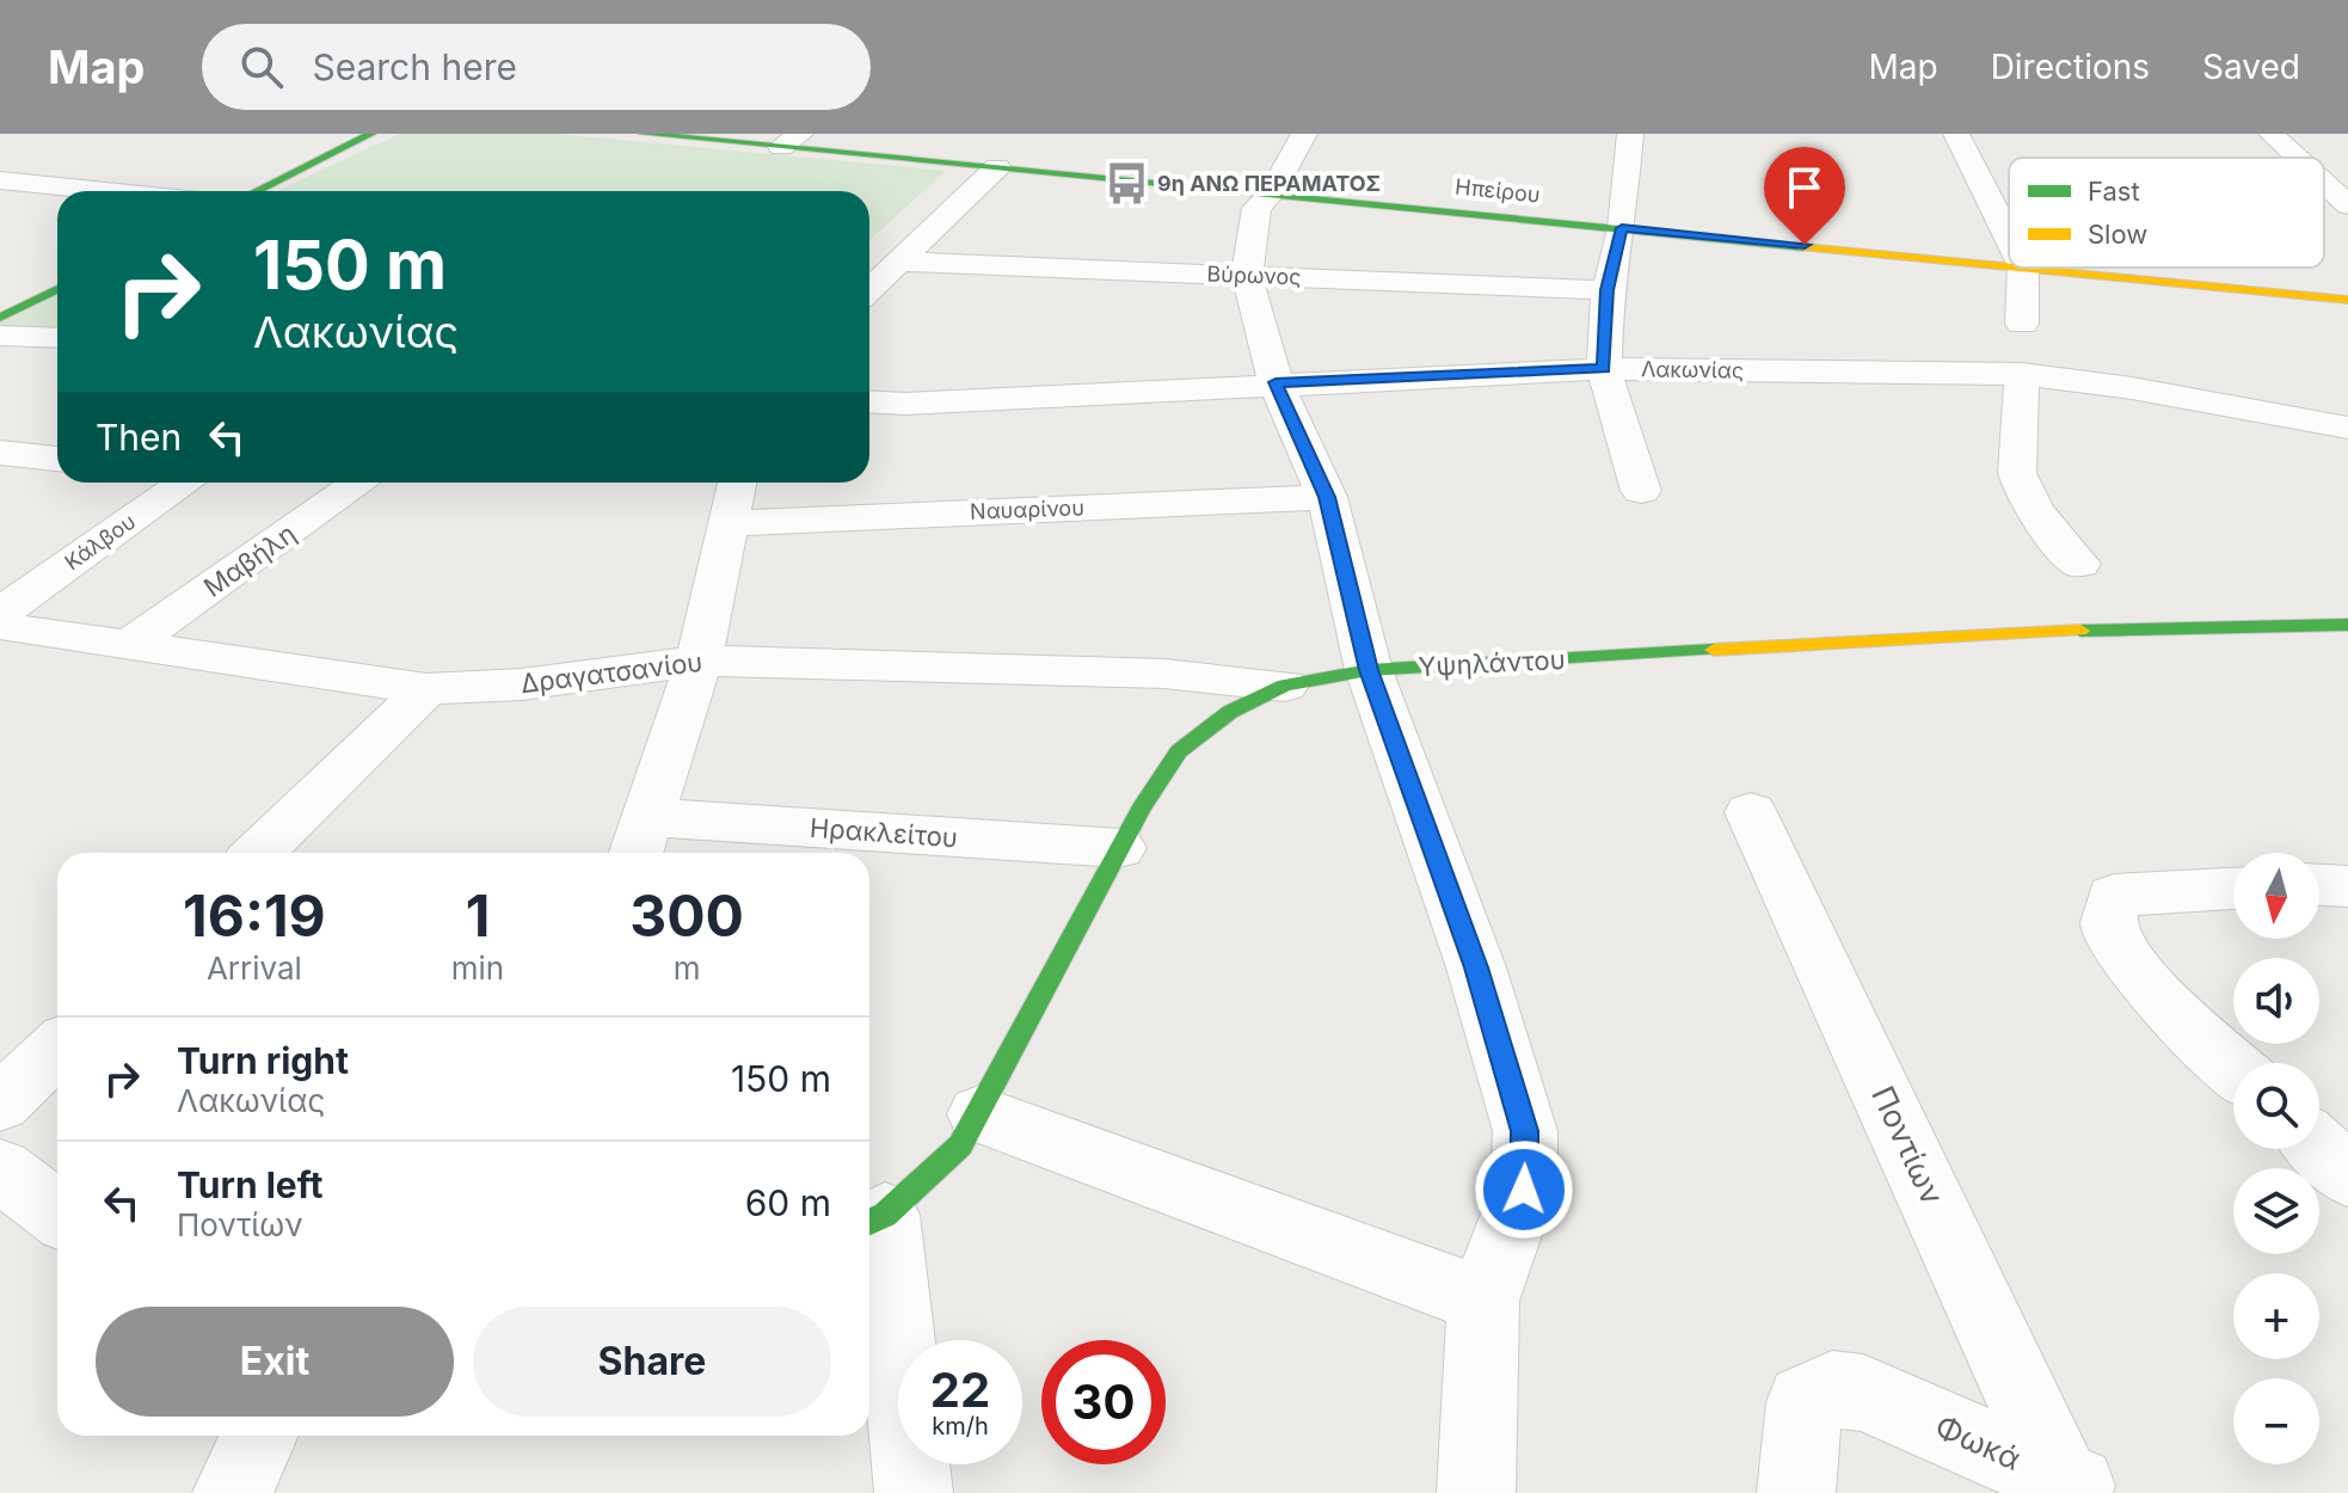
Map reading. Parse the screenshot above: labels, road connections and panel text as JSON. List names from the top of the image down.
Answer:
{
  "streets": {
    "street": [
      "Ηπείρου",
      "Βύρωνος",
      "Λακωνίας",
      "Ναυαρίνου",
      "Κάλβου",
      "Μαβήλη",
      "Υψηλάντου",
      "Δραγατσανίου",
      "Ηρακλείτου",
      "Ποντίων",
      "Φωκά"
    ]
  },
  "crossings": [
    ["Μαβήλη", "Δραγατσανίου"],
    ["Υψηλάντου", "Δραγατσανίου"],
    ["Υψηλάντου", "Ηρακλείτου"],
    ["Ποντίων", "Φωκά"]
  ],
  "places": {
    "bus stop": ["9η ΑΝΩ ΠΕΡΑΜΑΤΟΣ"]
  },
  "legend": ["Fast", "Slow"],
  "north": "bottom",
  "page": {
    "header": "Map",
    "search": "Search here",
    "nav": ["Map", "Directions", "Saved"],
    "turn": ["150 m", "Λακωνίας"],
    "then": "Then",
    "map_buttons": ["+", "−"],
    "eta": [
      "16:19",
      "Arrival",
      "1",
      "min",
      "300",
      "m"
    ],
    "list": [
      {
        "name": "Turn right",
        "note": "Λακωνίας",
        "value": "150 m"
      },
      {
        "name": "Turn left",
        "note": "Ποντίων",
        "value": "60 m"
      }
    ],
    "buttons": ["Exit", "Share"],
    "speed": "22 km/h",
    "limit": "30"
  }
}
